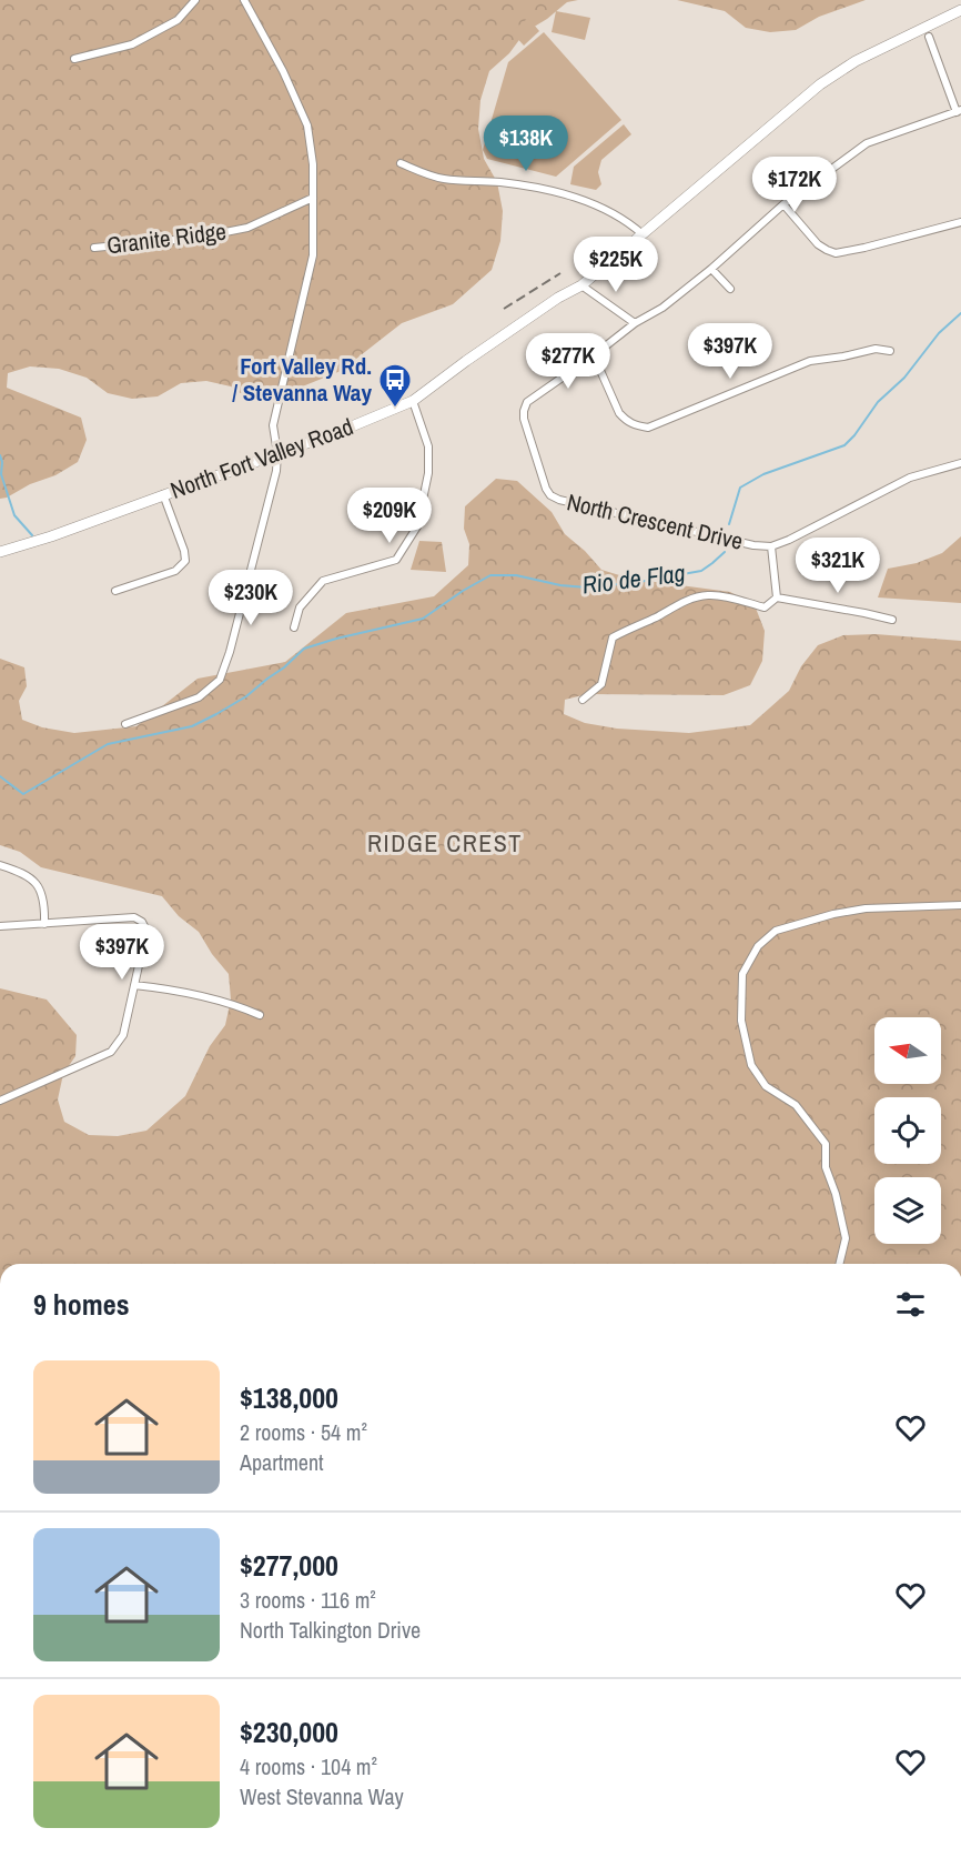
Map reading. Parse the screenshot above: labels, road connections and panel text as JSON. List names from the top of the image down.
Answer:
{
  "streets": {
    "main road": ["North Fort Valley Road"],
    "street": ["Granite Ridge", "North Crescent Drive"]
  },
  "districts": ["RIDGE CREST"],
  "water": ["Rio de Flag"],
  "places": {
    "bus stop": ["Fort Valley Rd. / Stevanna Way"]
  },
  "north": "left",
  "page": {
    "price": [
      "$138K",
      "$172K",
      "$225K",
      "$397K",
      "$277K",
      "$209K",
      "$321K",
      "$230K",
      "$397K"
    ],
    "heading": "9 homes",
    "list": [
      {
        "name": "$138,000",
        "note": "2 rooms · 54 m² · Apartment"
      },
      {
        "name": "$277,000",
        "note": "3 rooms · 116 m² · North Talkington Drive"
      },
      {
        "name": "$230,000",
        "note": "4 rooms · 104 m² · West Stevanna Way"
      }
    ]
  }
}
